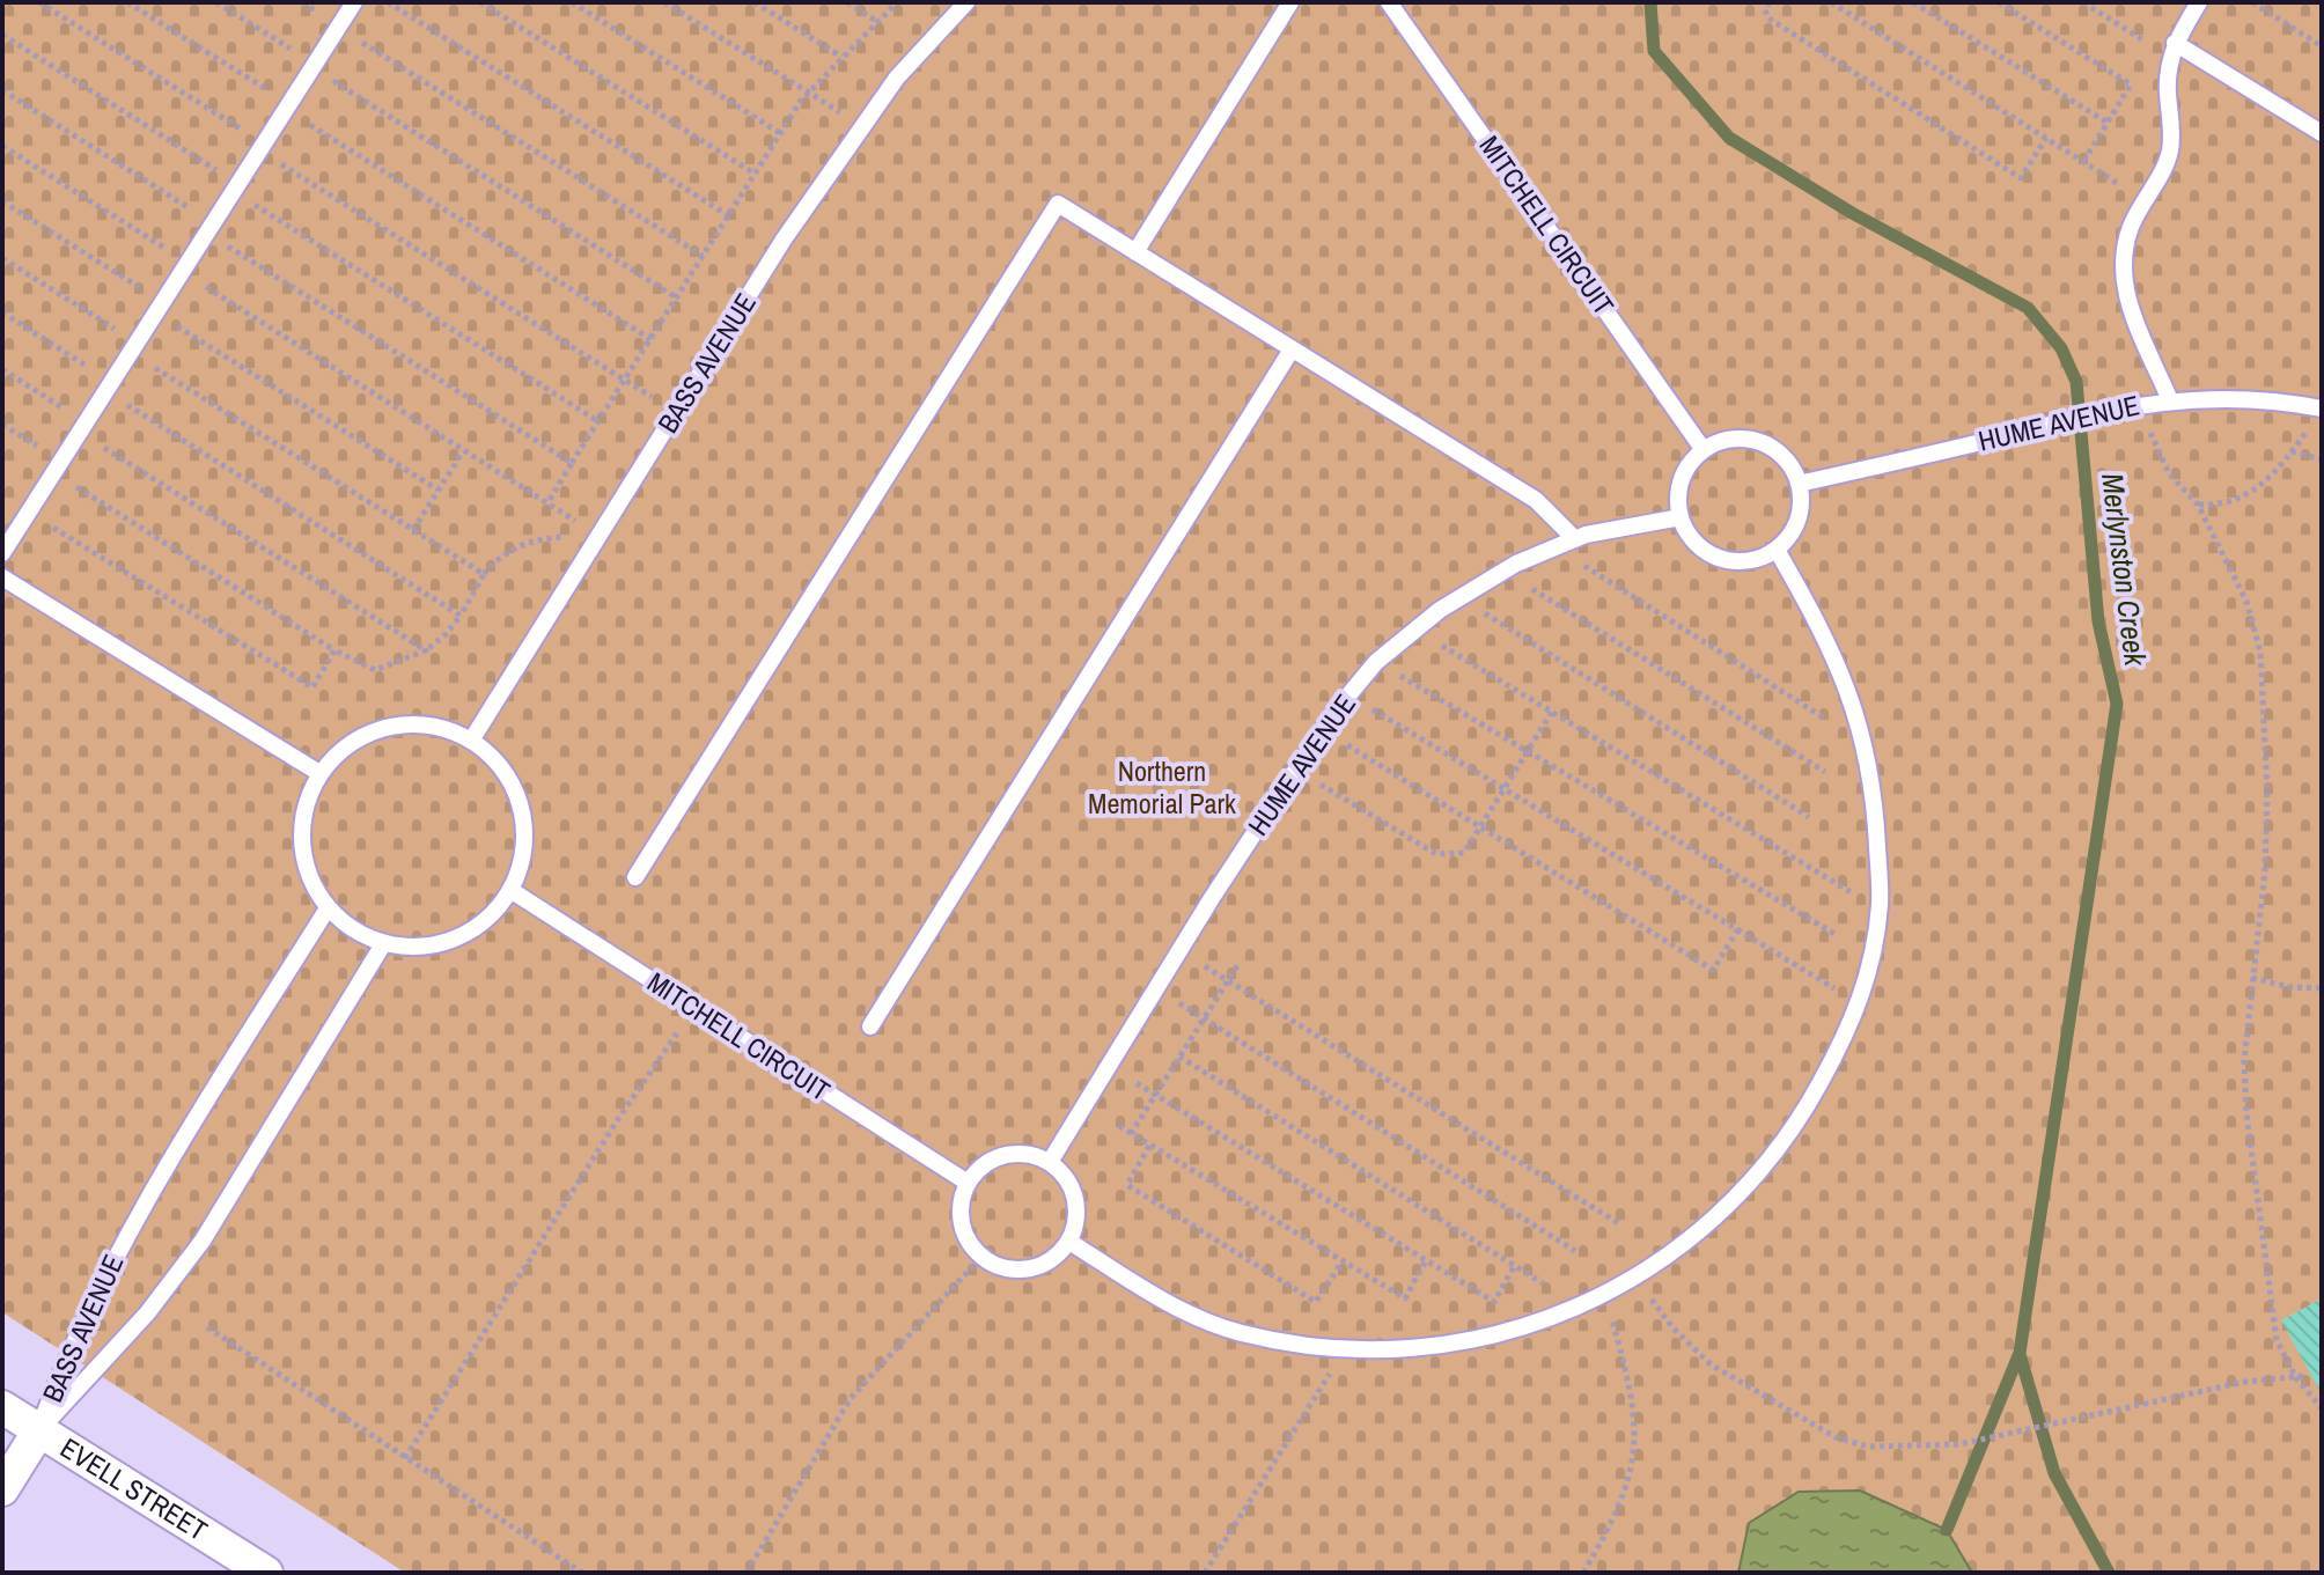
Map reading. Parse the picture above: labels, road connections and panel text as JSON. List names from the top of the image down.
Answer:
{
  "streets": {
    "street": ["EVELL STREET"],
    "lane": ["MITCHELL CIRCUIT", "BASS AVENUE", "HUME AVENUE"]
  },
  "crossings": [
    ["MITCHELL CIRCUIT", "BASS AVENUE"],
    ["MITCHELL CIRCUIT", "HUME AVENUE"],
    ["BASS AVENUE", "EVELL STREET"]
  ],
  "water": ["Merlynston Creek"],
  "parks": ["Northern Memorial Park"]
}
